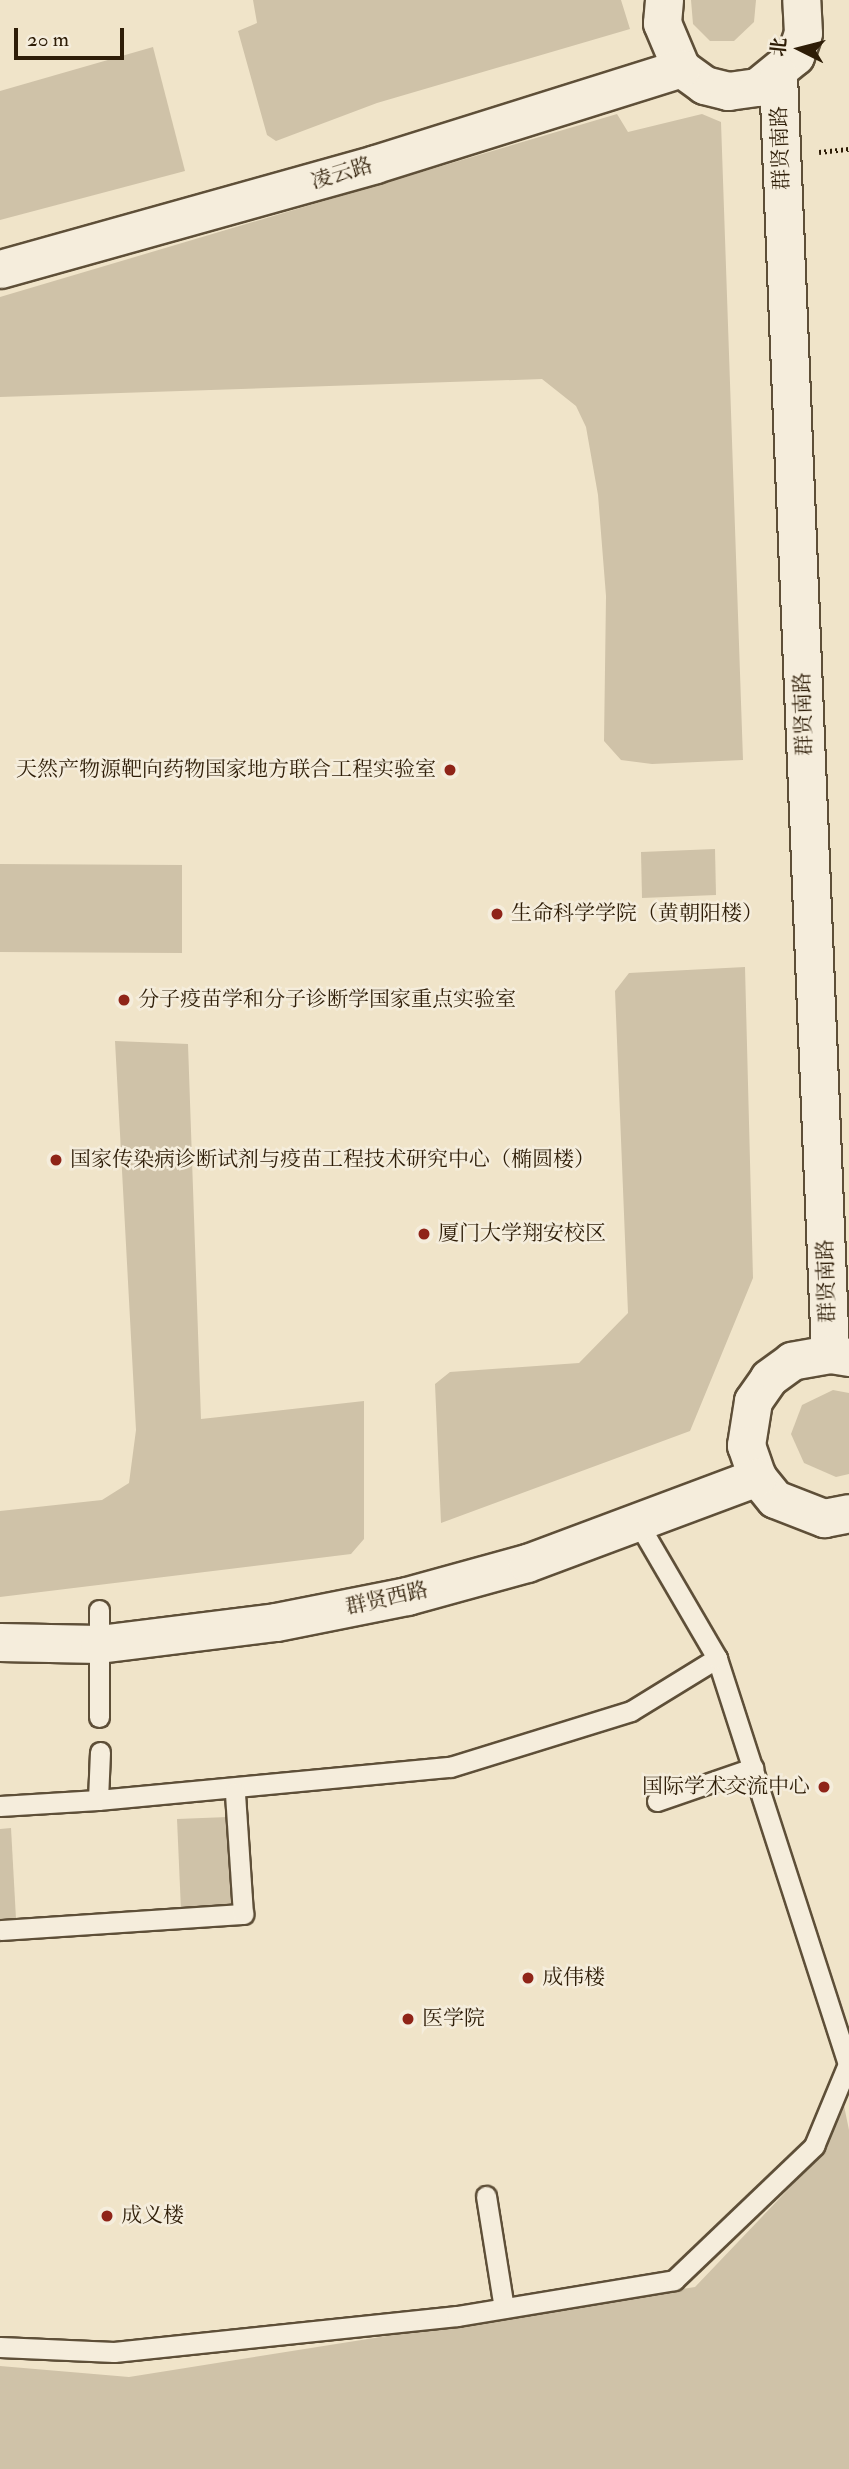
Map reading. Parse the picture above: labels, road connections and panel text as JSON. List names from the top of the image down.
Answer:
{
  "streets": {
    "street": ["群贤南路", "凌云路", "群贤西路"]
  },
  "places": [
    "天然产物源靶向药物国家地方联合工程实验室",
    "生命科学学院（黄朝阳楼）",
    "分子疫苗学和分子诊断学国家重点实验室",
    "国家传染病诊断试剂与疫苗工程技术研究中心（椭圆楼）",
    "厦门大学翔安校区",
    "国际学术交流中心",
    "成伟楼",
    "医学院",
    "成义楼"
  ],
  "scale_bar": "20 m",
  "north": "left"
}
